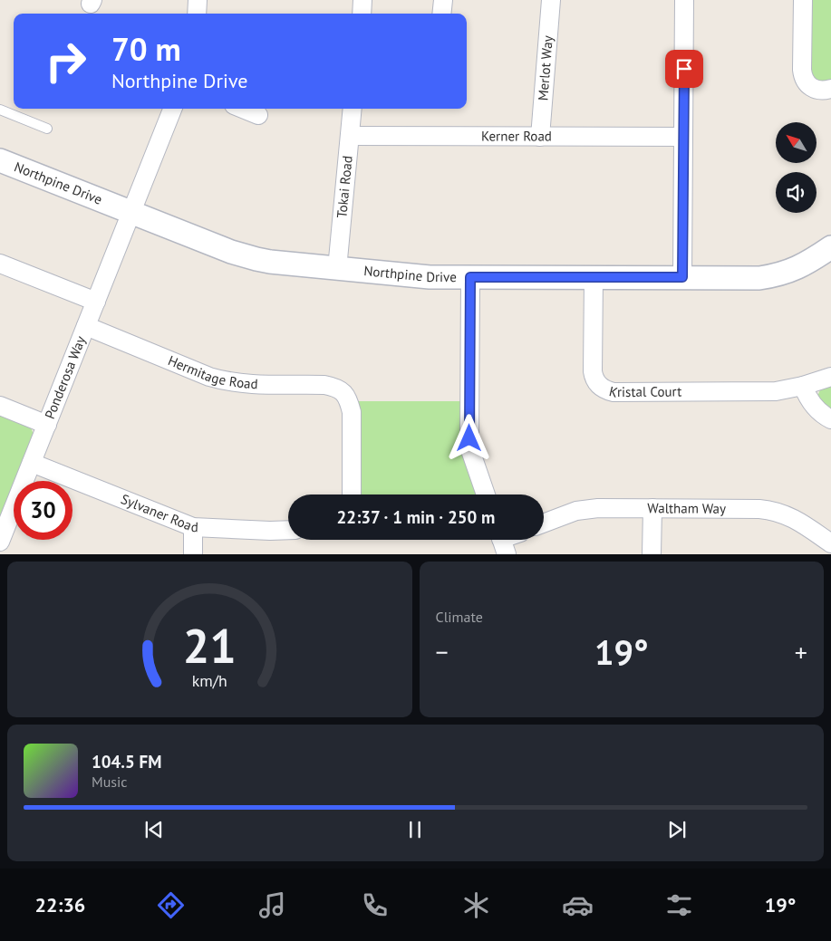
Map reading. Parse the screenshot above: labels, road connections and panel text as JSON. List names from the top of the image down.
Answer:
{
  "streets": {
    "street": [
      "Merlot Way",
      "Kerner Road",
      "Northpine Drive",
      "Tokai Road",
      "Hermitage Road",
      "Ponderosa Way",
      "Kristal Court",
      "Waltham Way",
      "Sylvaner Road"
    ]
  },
  "crossings": [
    ["Merlot Way", "Kerner Road"],
    ["Kerner Road", "Tokai Road"],
    ["Northpine Drive", "Tokai Road"],
    ["Northpine Drive", "Ponderosa Way"],
    ["Northpine Drive", "Kristal Court"],
    ["Hermitage Road", "Ponderosa Way"],
    ["Ponderosa Way", "Sylvaner Road"]
  ],
  "north": "top left",
  "page": {
    "turn": ["70 m", "Northpine Drive"],
    "limit": "30",
    "trip": "22:37 · 1 min · 250 m",
    "tile": "Climate",
    "heat": ["−", "19°", "+"],
    "song": ["104.5 FM", "Music"],
    "tabs": ["22:36", "19°"],
    "gauge": ["21", "km/h"]
  }
}
